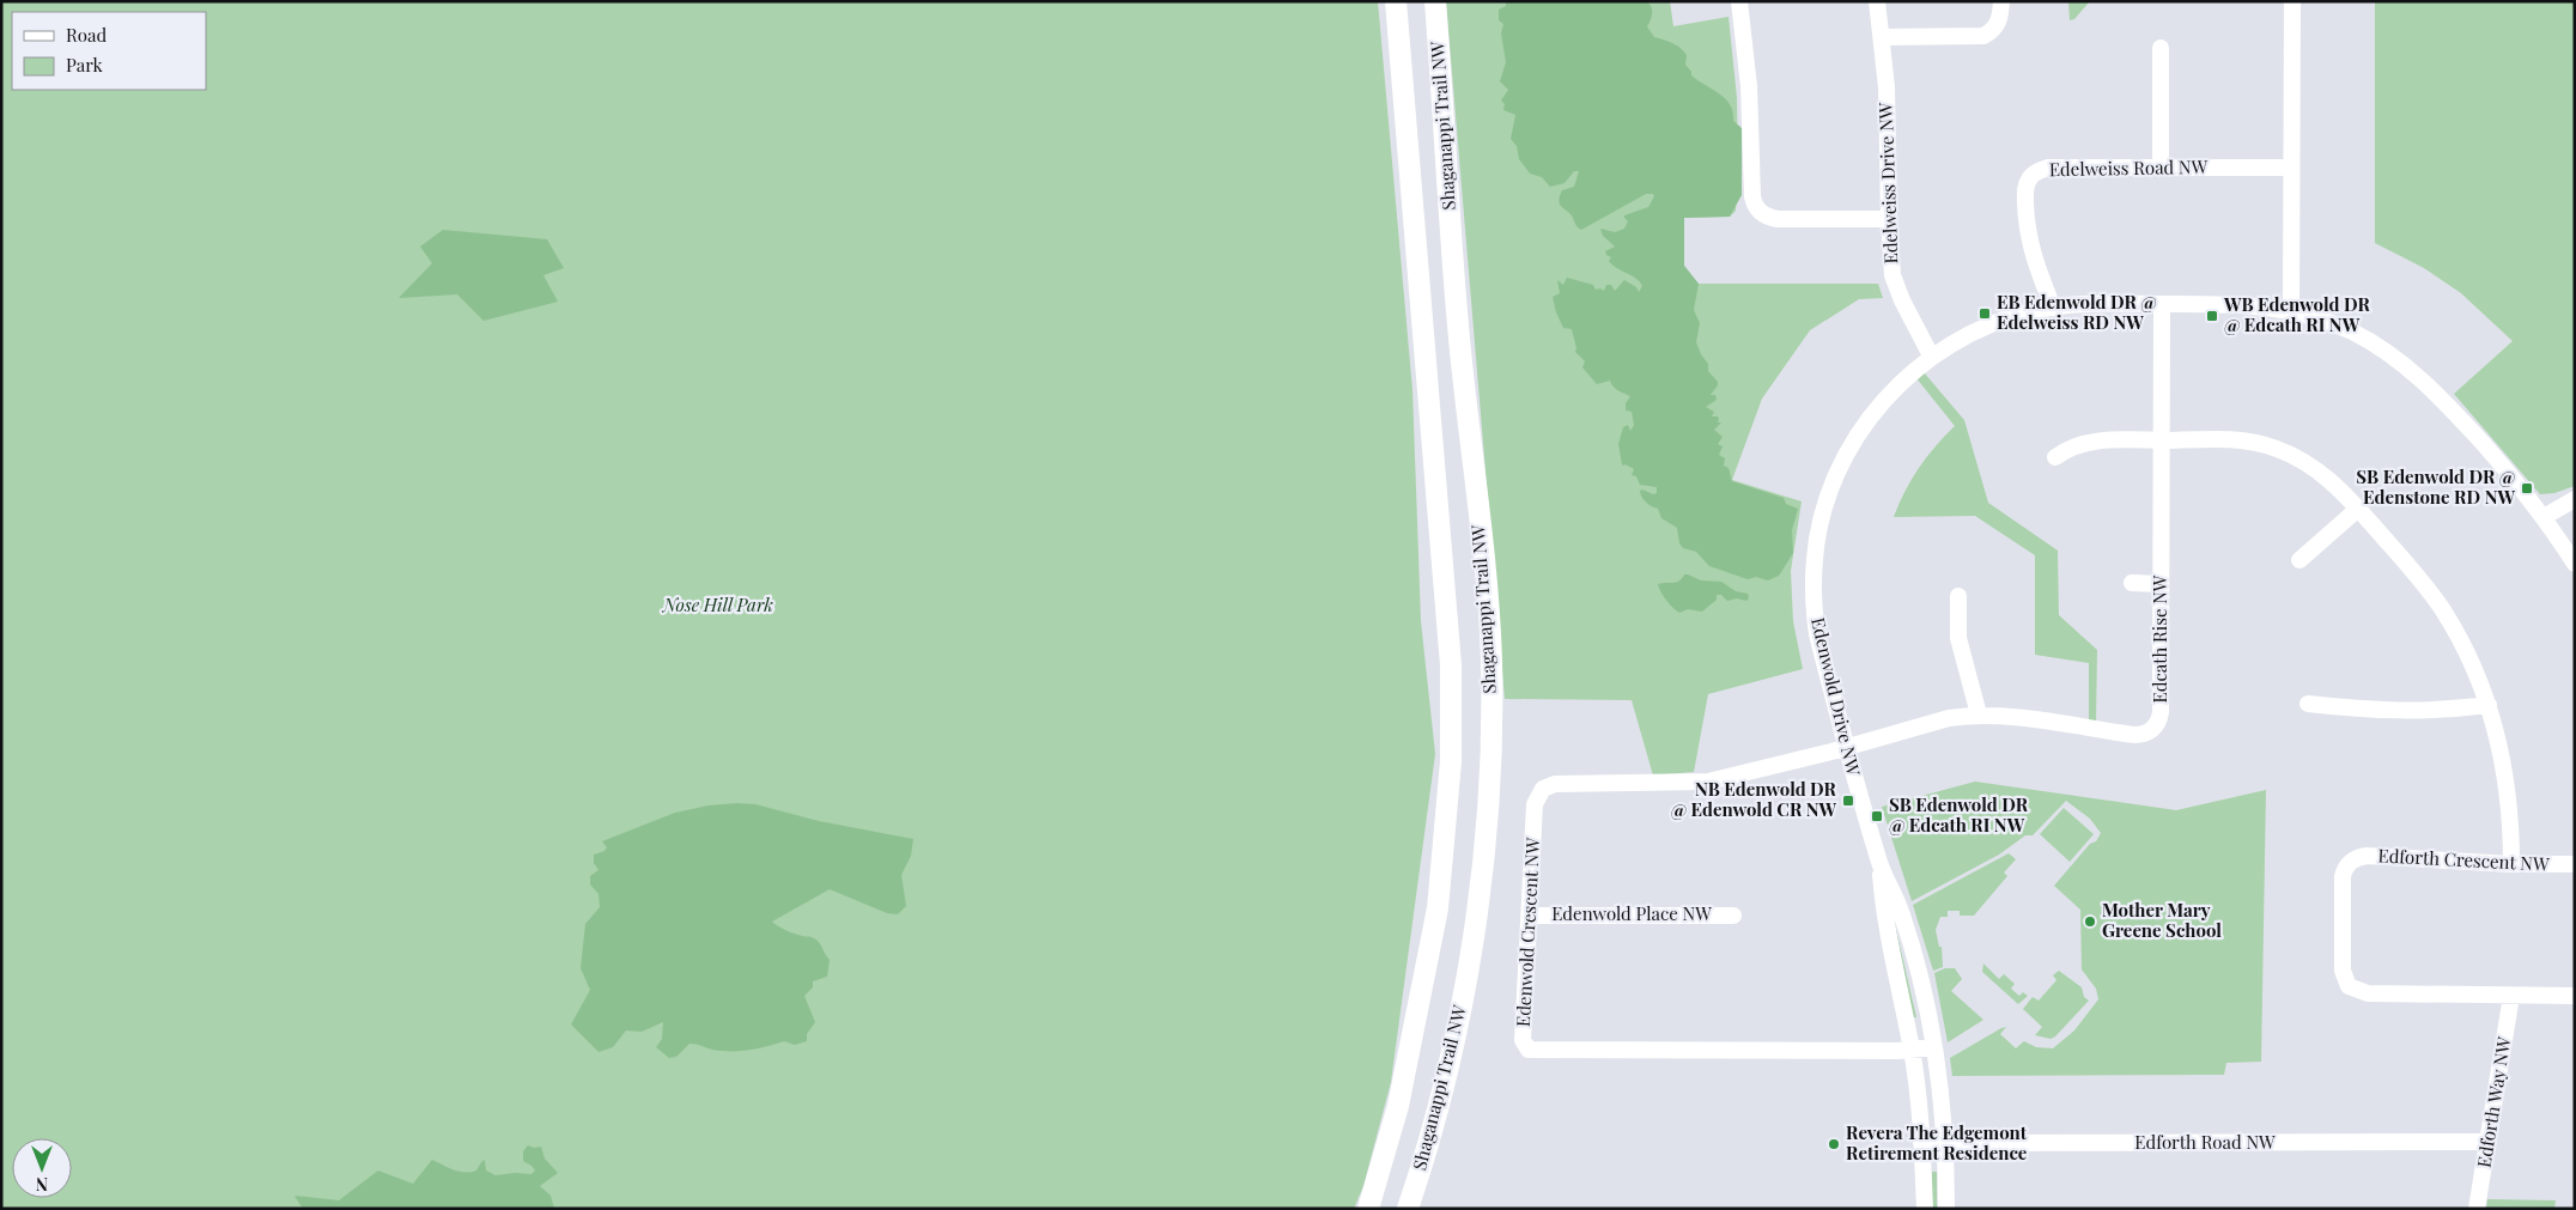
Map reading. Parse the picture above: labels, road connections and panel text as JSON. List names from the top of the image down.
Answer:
{
  "streets": {
    "main road": ["Shaganappi Trail NW"],
    "street": [
      "Edelweiss Road NW",
      "Edelweiss Drive NW",
      "Edcath Rise NW",
      "Edenwold Drive NW",
      "Edforth Crescent NW",
      "Edenwold Place NW",
      "Edenwold Crescent NW",
      "Edforth Way NW",
      "Edforth Road NW"
    ]
  },
  "crossings": [
    ["Edelweiss Road NW", "Edenwold Drive NW"],
    ["Edelweiss Drive NW", "Edenwold Drive NW"],
    ["Edcath Rise NW", "Edenwold Drive NW"],
    ["Edcath Rise NW", "Edenwold Crescent NW"],
    ["Edenwold Drive NW", "Edenwold Crescent NW"],
    ["Edenwold Drive NW", "Edforth Road NW"],
    ["Edforth Crescent NW", "Edforth Way NW"],
    ["Edenwold Place NW", "Edenwold Crescent NW"],
    ["Edforth Way NW", "Edforth Road NW"]
  ],
  "parks": ["Nose Hill Park"],
  "places": {
    "transit": [
      "EB Edenwold DR @ Edelweiss RD NW",
      "WB Edenwold DR @ Edcath RI NW",
      "SB Edenwold DR @ Edenstone RD NW",
      "NB Edenwold DR @ Edenwold CR NW",
      "SB Edenwold DR @ Edcath RI NW"
    ],
    "other": ["Mother Mary Greene School", "Revera The Edgemont Retirement Residence"]
  },
  "legend": ["Road", "Park"],
  "north": "bottom"
}
